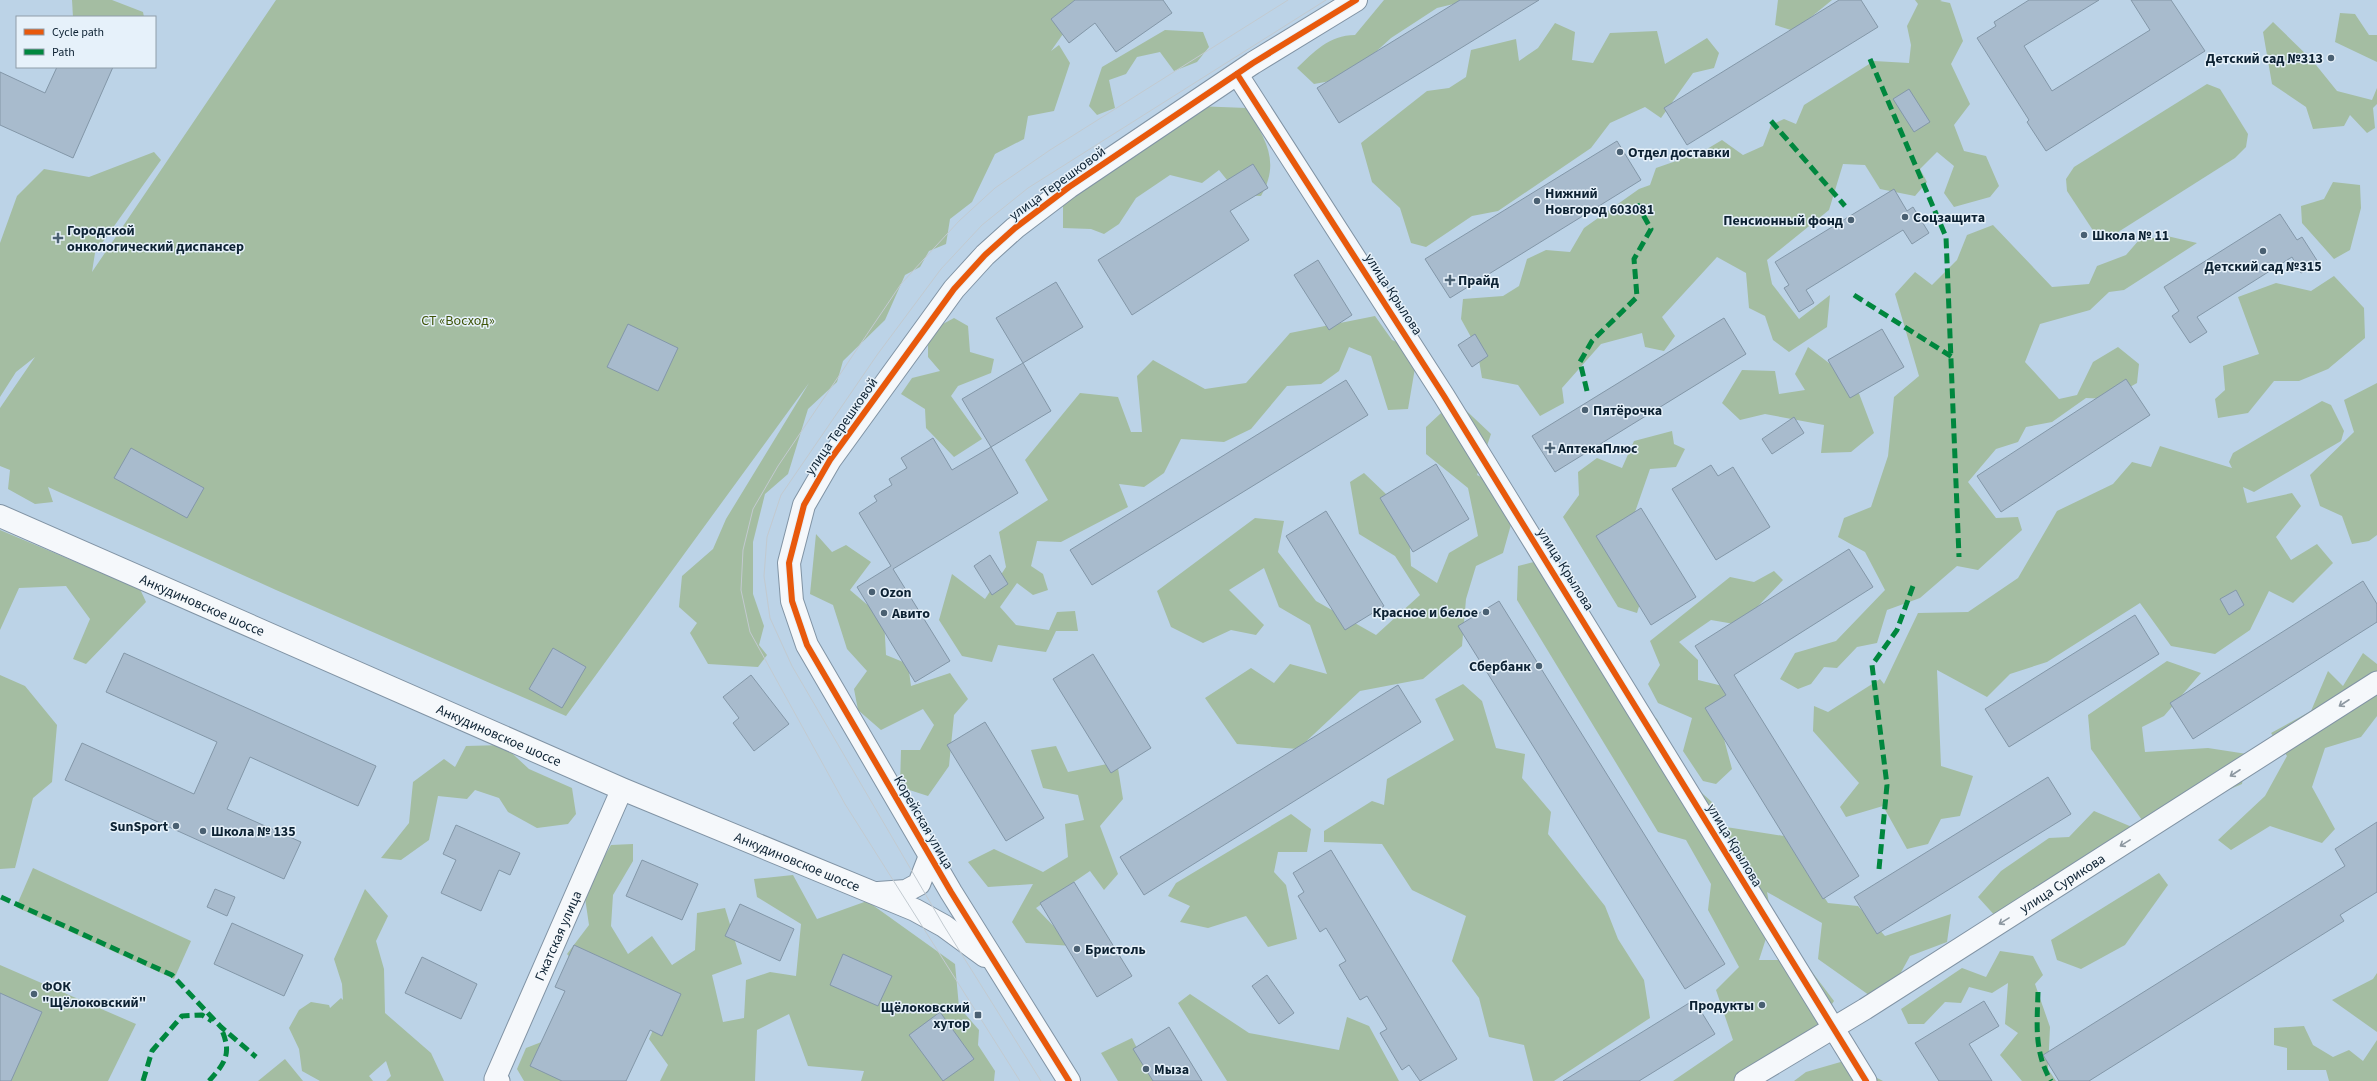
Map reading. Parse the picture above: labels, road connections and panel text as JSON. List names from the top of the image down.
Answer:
{
  "streets": {
    "street": [
      "улица Терешковой",
      "улица Крылова",
      "Анкудиновское шоссе",
      "Корейская улица",
      "улица Сурикова",
      "Гжатская улица"
    ]
  },
  "crossings": [
    ["улица Терешковой", "улица Крылова"],
    ["улица Терешковой", "Корейская улица"],
    ["улица Крылова", "улица Сурикова"],
    ["Анкудиновское шоссе", "Корейская улица"],
    ["Анкудиновское шоссе", "Гжатская улица"]
  ],
  "one_way": ["улица Сурикова"],
  "parks": ["СТ «Восход»"],
  "places": {
    "other": [
      "Детский сад №313",
      "Отдел доставки",
      "Нижний Новгород 603081",
      "Соцзащита",
      "Пенсионный фонд",
      "Школа № 11",
      "Детский сад №315",
      "Пятёрочка",
      "Ozon",
      "Красное и белое",
      "Авито",
      "Сбербанк",
      "SunSport",
      "Школа № 135",
      "Бристоль",
      "ФОК \"Щёлоковский\"",
      "Продукты",
      "Мыза"
    ],
    "health": ["Городской онкологический диспансер", "Прайд", "АптекаПлюс"],
    "transit": ["Щёлоковский хутор"]
  },
  "legend": ["Cycle path", "Path"]
}
